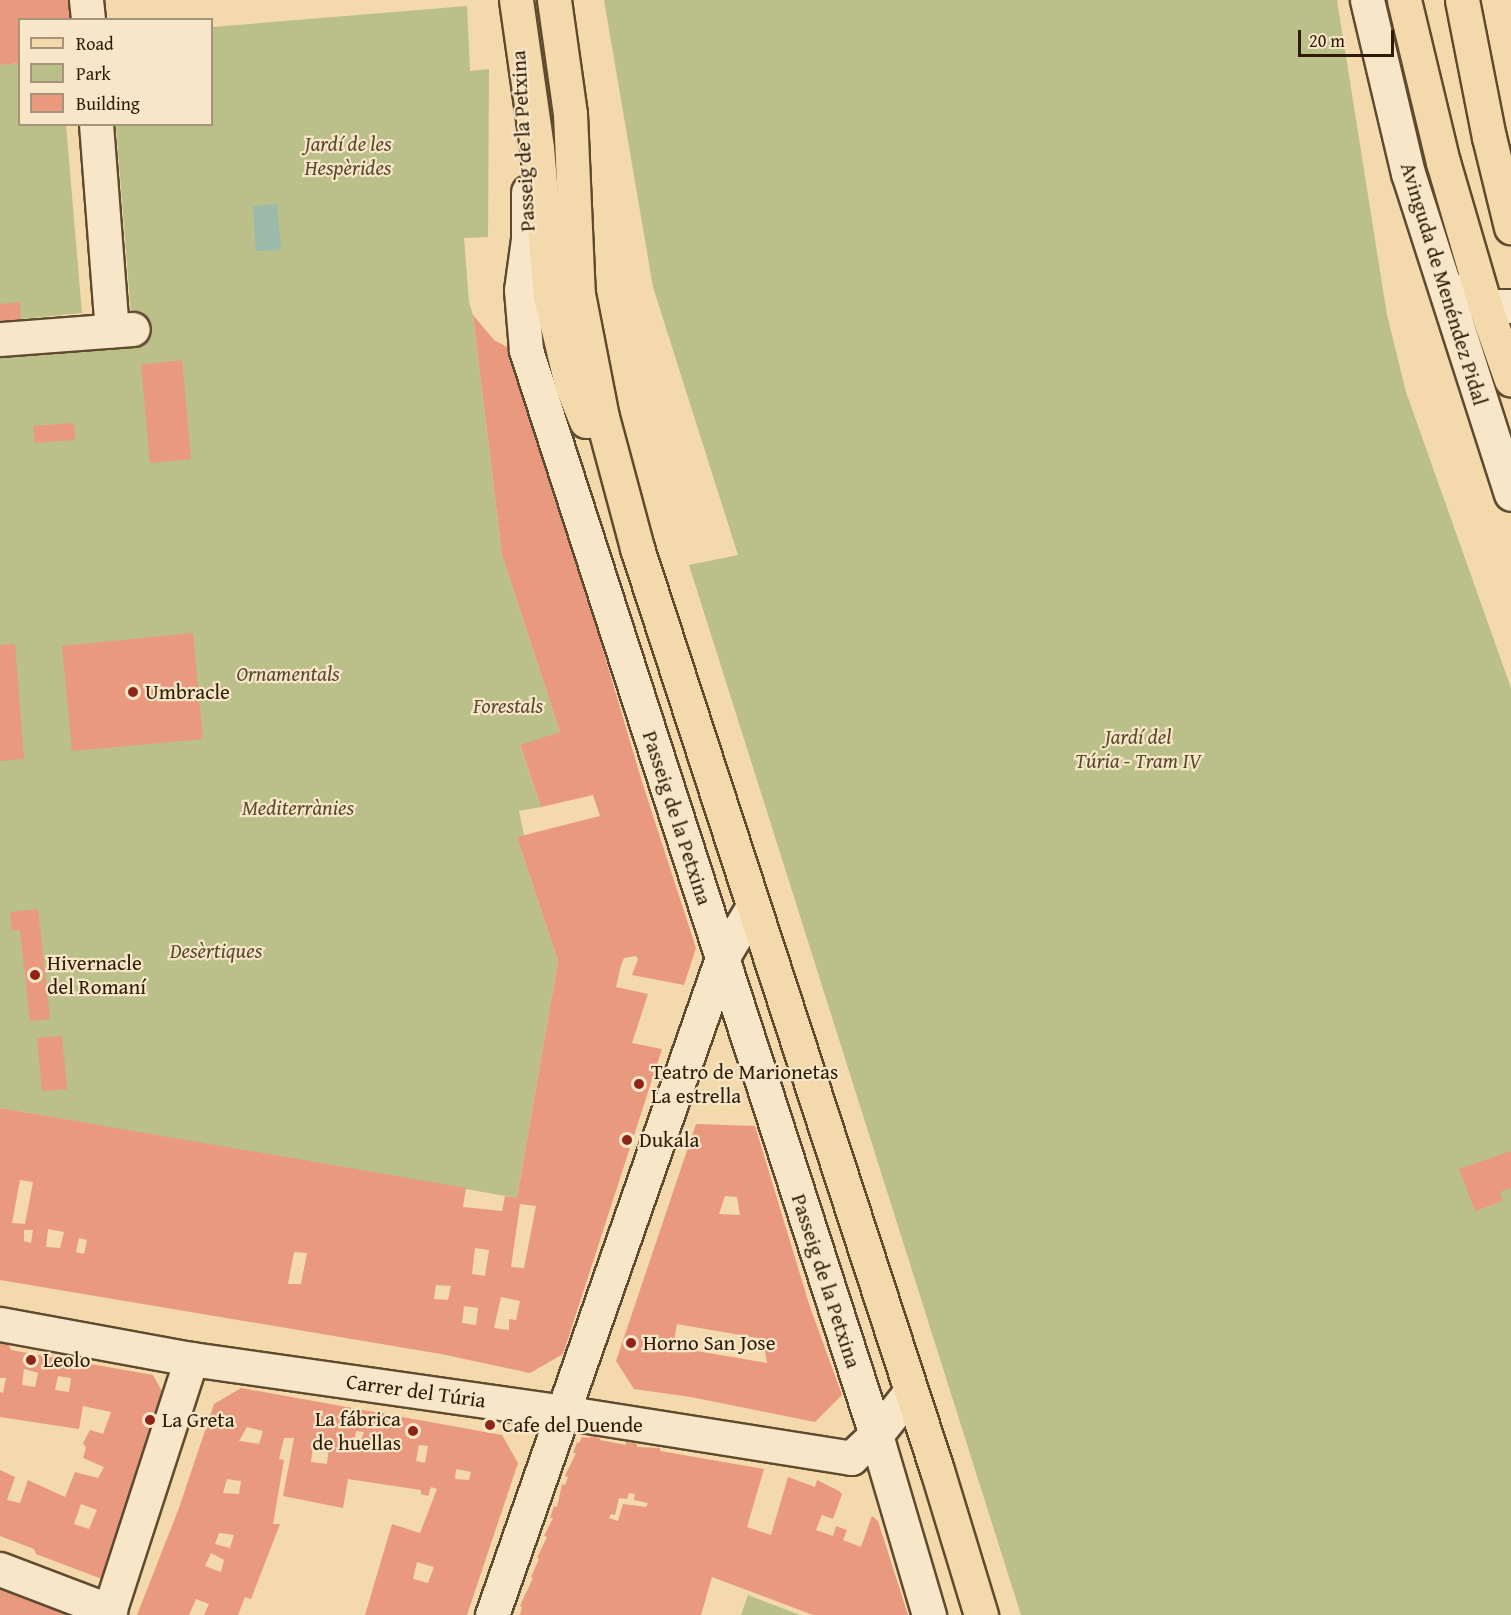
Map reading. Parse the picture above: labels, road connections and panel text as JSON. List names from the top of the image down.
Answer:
{
  "streets": {
    "main road": ["Passeig de la Petxina", "Avinguda de Menéndez Pidal"],
    "street": ["Carrer del Túria"]
  },
  "crossings": [
    ["Passeig de la Petxina", "Carrer del Túria"]
  ],
  "parks": [
    "Jardí de les Hespèrides",
    "Ornamentals",
    "Forestals",
    "Jardí del Túria - Tram IV",
    "Mediterrànies",
    "Desèrtiques"
  ],
  "places": [
    "Umbracle",
    "Hivernacle del Romaní",
    "Teatro de Marionetas La estrella",
    "Dukala",
    "Horno San Jose",
    "Leolo",
    "La Greta",
    "Cafe del Duende",
    "La fábrica de huellas"
  ],
  "legend": ["Road", "Park", "Building"],
  "scale_bar": "20 m"
}
